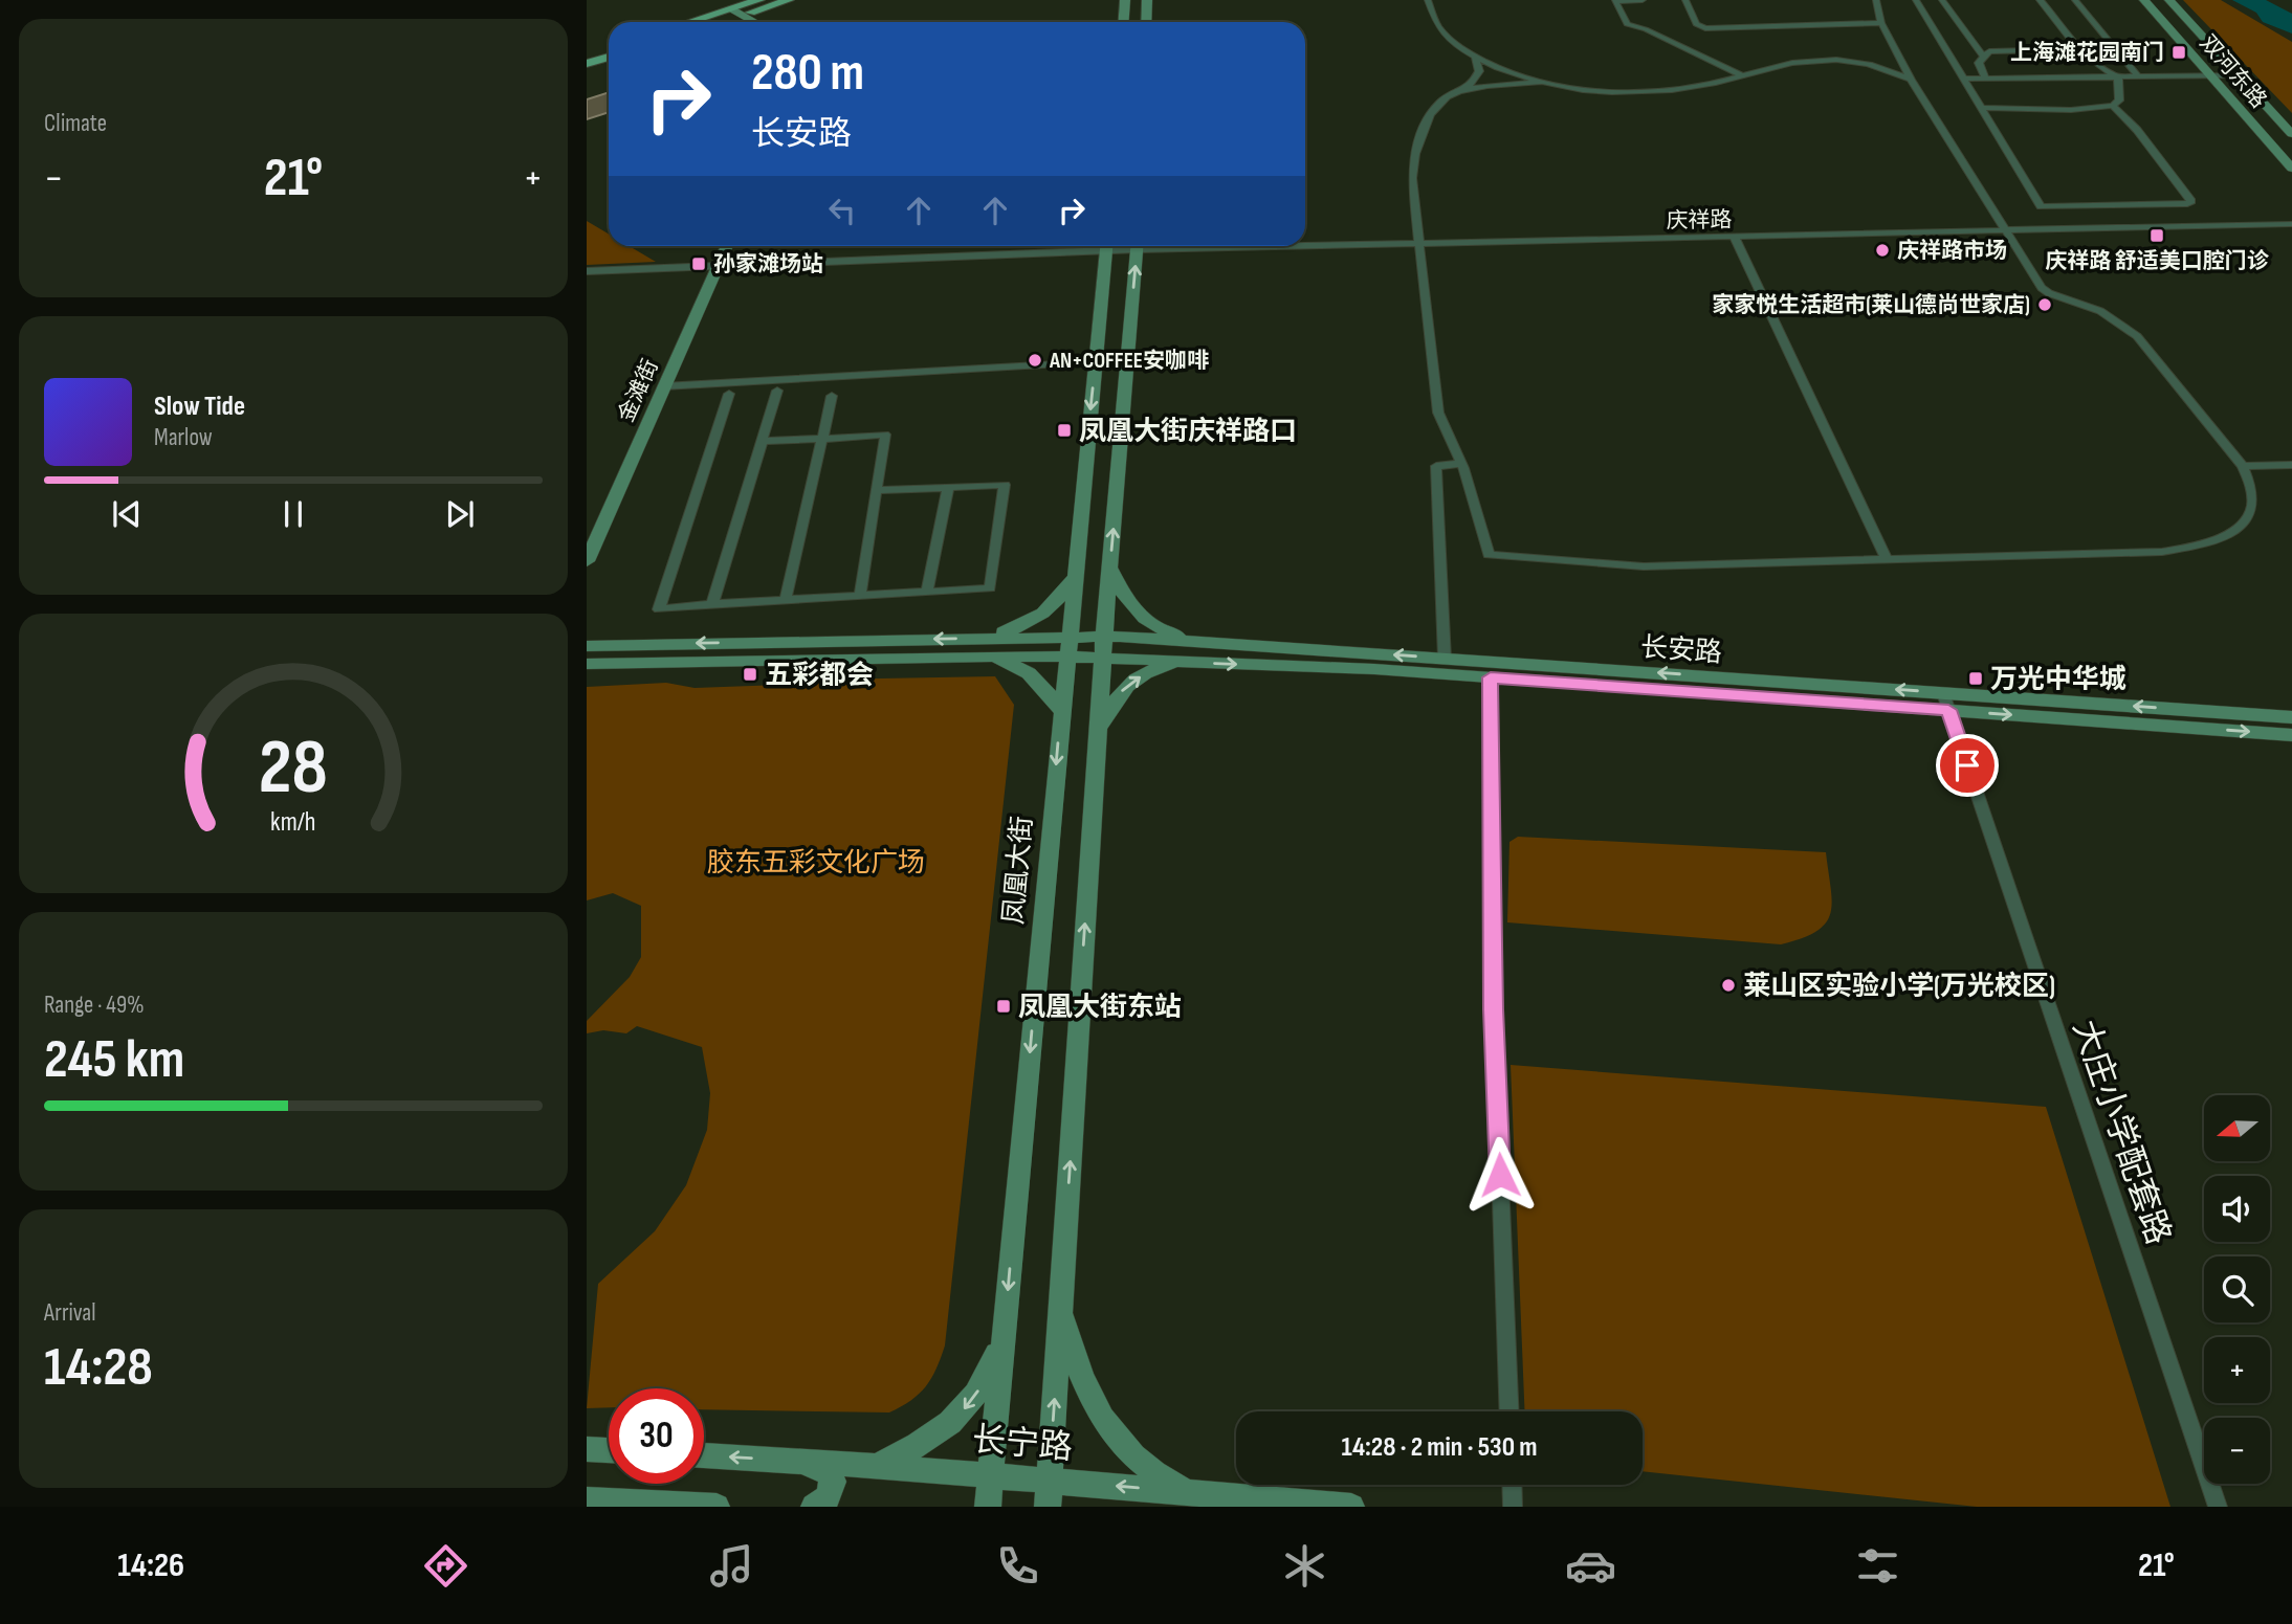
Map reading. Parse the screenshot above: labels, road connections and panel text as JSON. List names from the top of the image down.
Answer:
{
  "streets": {
    "street": [
      "双河东路",
      "庆祥路",
      "金滩街",
      "长安路",
      "凤凰大街",
      "大庄小学配套路",
      "长宁路"
    ]
  },
  "crossings": [
    ["庆祥路", "金滩街"],
    ["长安路", "大庄小学配套路"],
    ["凤凰大街", "长宁路"]
  ],
  "one_way": ["长宁路"],
  "parks": ["胶东五彩文化广场"],
  "places": {
    "transit": [
      "上海滩花园南门",
      "庆祥路 舒适美口腔门诊",
      "孙家滩场站",
      "凤凰大街庆祥路口",
      "五彩都会",
      "万光中华城",
      "凤凰大街东站"
    ],
    "other": [
      "庆祥路市场",
      "家家悦生活超市(莱山德尚世家店)",
      "AN+COFFEE安咖啡",
      "莱山区实验小学(万光校区)"
    ]
  },
  "north": "left",
  "page": {
    "tile": [
      "Climate",
      ["Range · 49%", "245 km"],
      ["Arrival", "14:28"]
    ],
    "turn": ["280 m", "长安路"],
    "heat": ["−", "21°", "+"],
    "song": ["Slow Tide", "Marlow"],
    "map_buttons": ["+", "−"],
    "limit": "30",
    "trip": "14:28 · 2 min · 530 m",
    "tabs": ["14:26", "21°"],
    "gauge": ["28", "km/h"]
  }
}
